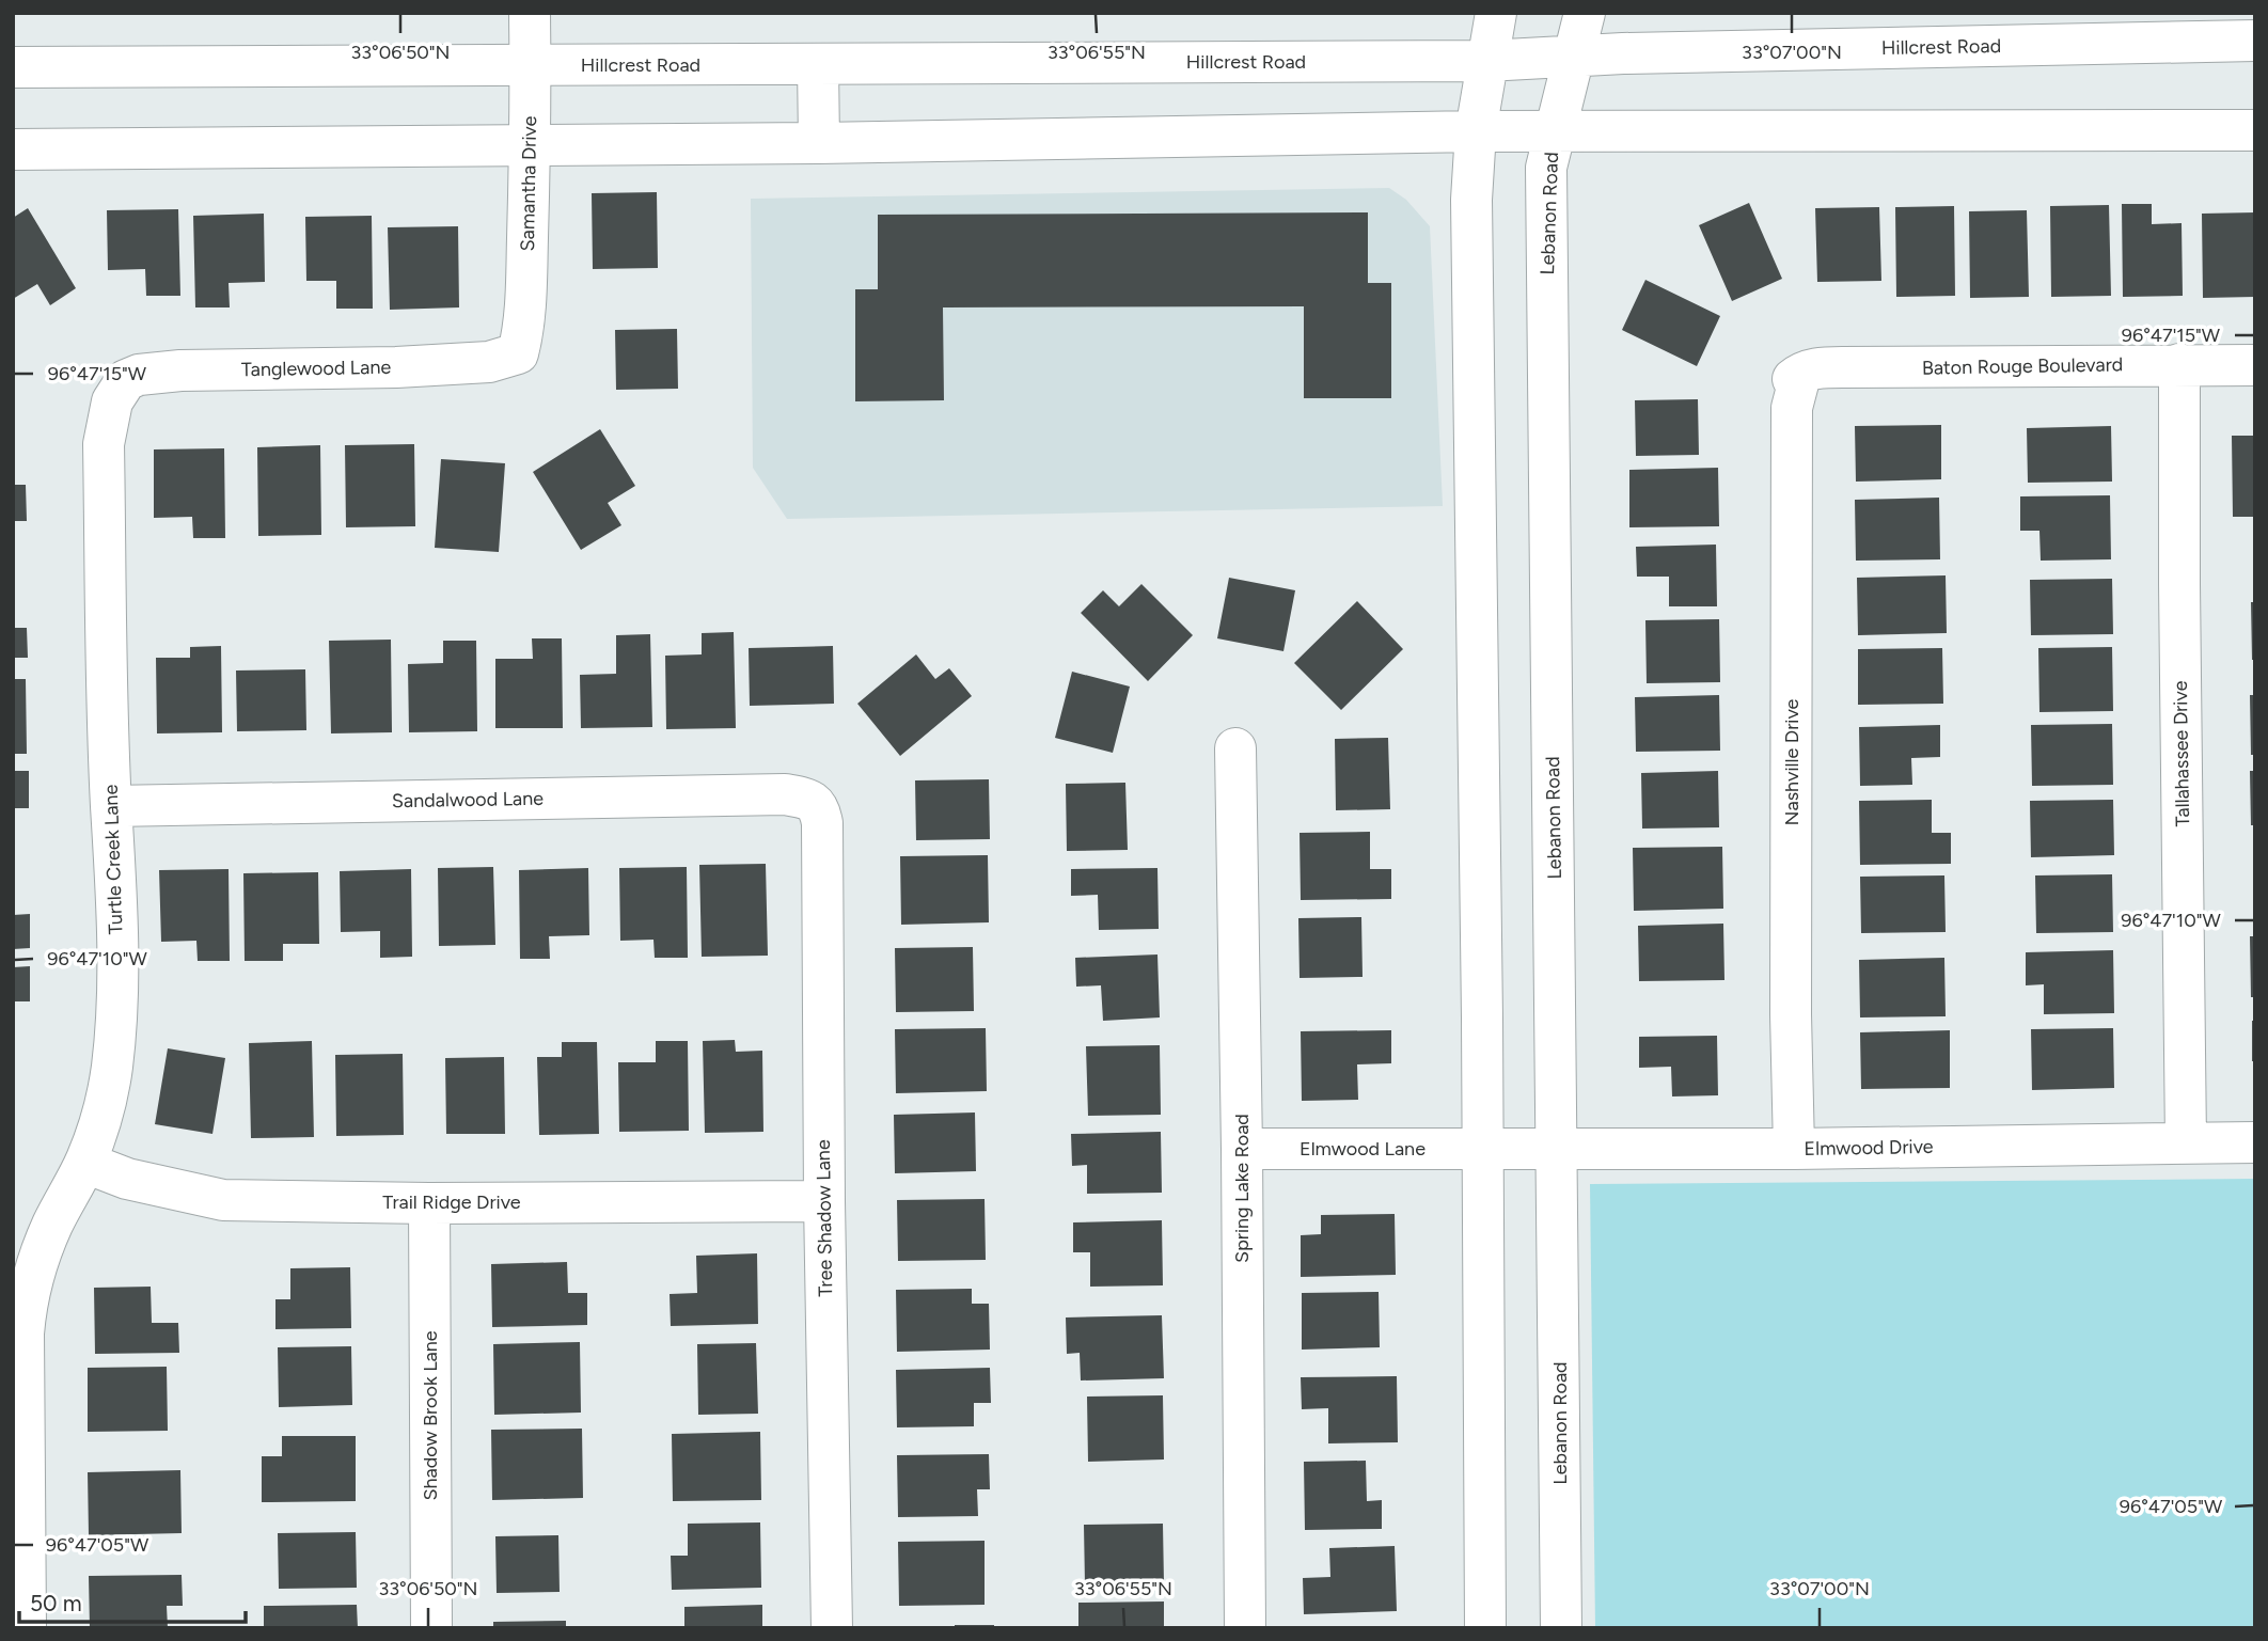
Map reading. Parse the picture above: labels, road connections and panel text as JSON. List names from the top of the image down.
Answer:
{
  "streets": {
    "street": [
      "Hillcrest Road",
      "Samantha Drive",
      "Lebanon Road",
      "Baton Rouge Boulevard",
      "Tanglewood Lane",
      "Tallahassee Drive",
      "Nashville Drive",
      "Sandalwood Lane",
      "Turtle Creek Lane",
      "Elmwood Drive",
      "Elmwood Lane",
      "Spring Lake Road",
      "Trail Ridge Drive",
      "Tree Shadow Lane",
      "Shadow Brook Lane"
    ]
  },
  "crossings": [
    ["Hillcrest Road", "Samantha Drive"],
    ["Hillcrest Road", "Lebanon Road"],
    ["Samantha Drive", "Tanglewood Lane"],
    ["Lebanon Road", "Elmwood Drive"],
    ["Baton Rouge Boulevard", "Tallahassee Drive"],
    ["Baton Rouge Boulevard", "Nashville Drive"],
    ["Tanglewood Lane", "Turtle Creek Lane"],
    ["Tallahassee Drive", "Elmwood Drive"],
    ["Nashville Drive", "Elmwood Drive"],
    ["Sandalwood Lane", "Turtle Creek Lane"],
    ["Sandalwood Lane", "Tree Shadow Lane"],
    ["Turtle Creek Lane", "Trail Ridge Drive"],
    ["Elmwood Drive", "Elmwood Lane"],
    ["Elmwood Lane", "Spring Lake Road"],
    ["Trail Ridge Drive", "Tree Shadow Lane"],
    ["Trail Ridge Drive", "Shadow Brook Lane"]
  ],
  "scale_bar": "50 m",
  "coordinates": [
    "33°06'50\"N",
    "33°06'55\"N",
    "33°07'00\"N",
    "96°47'15\"W",
    "96°47'10\"W",
    "96°47'05\"W"
  ]
}
